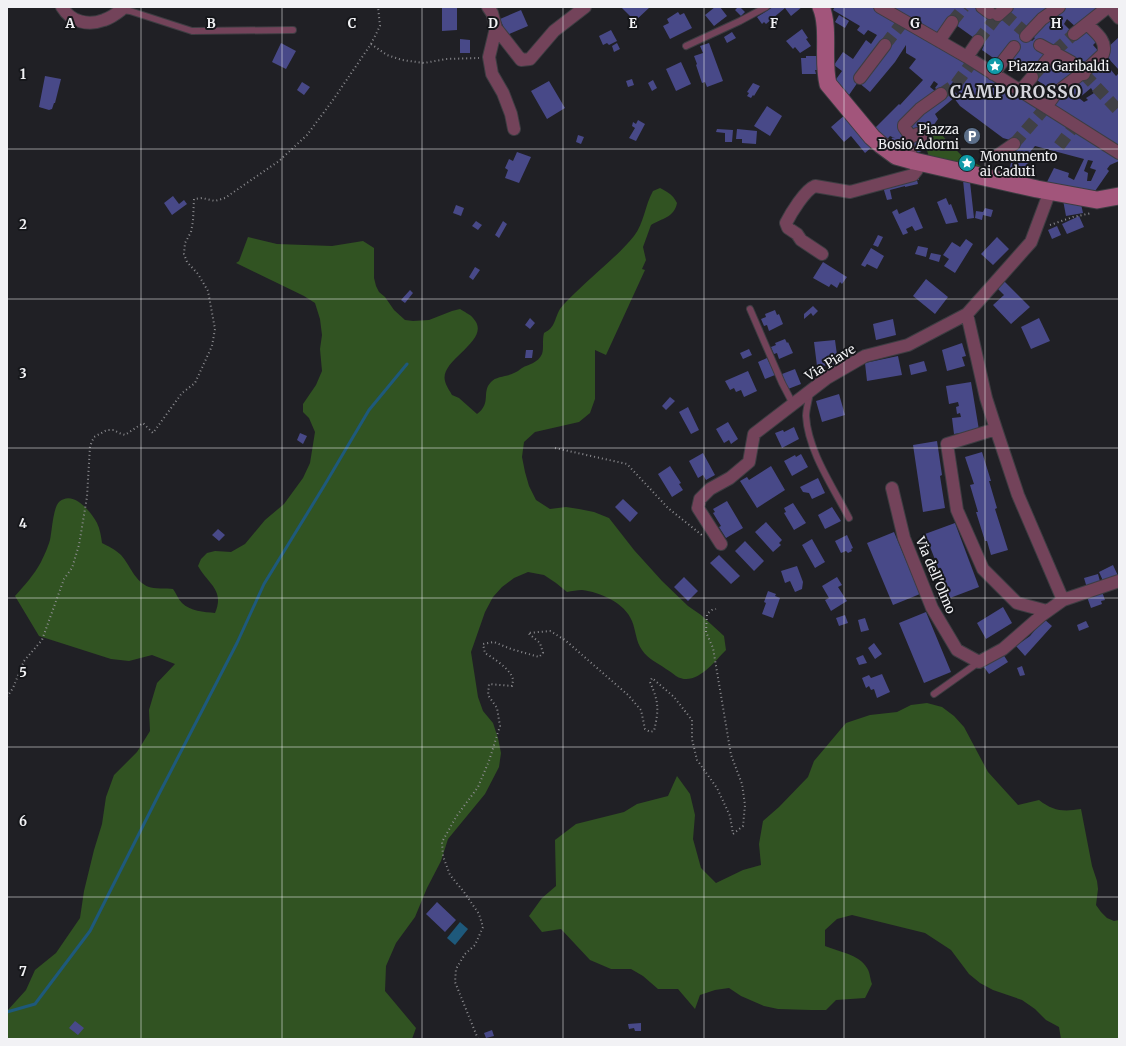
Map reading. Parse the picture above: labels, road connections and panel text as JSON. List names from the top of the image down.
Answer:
{
  "streets": {
    "street": ["Via Piave", "Via dell'Olmo"]
  },
  "districts": ["CAMPOROSSO"],
  "places": {
    "place": ["Piazza Garibaldi", "Monumento ai Caduti"],
    "parking": ["Piazza Bosio Adorni"]
  },
  "grid": {
    "columns": [
      "A",
      "B",
      "C",
      "D",
      "E",
      "F",
      "G",
      "H"
    ],
    "rows": [
      "1",
      "2",
      "3",
      "4",
      "5",
      "6",
      "7"
    ]
  }
}
